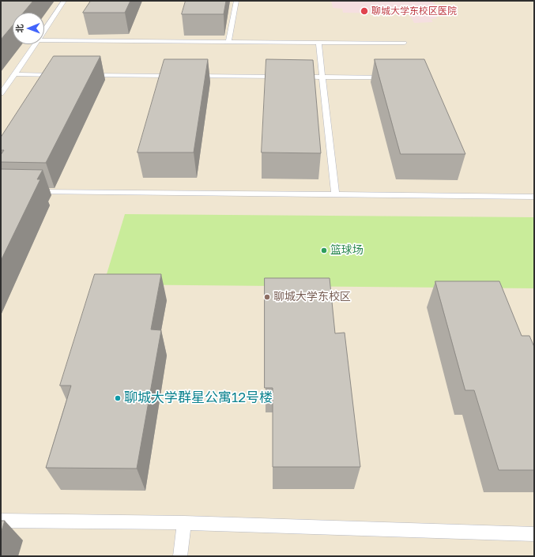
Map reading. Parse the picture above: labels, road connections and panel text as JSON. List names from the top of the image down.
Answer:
{
  "places": [
    "聊城大学东校区医院",
    "篮球场",
    "聊城大学东校区",
    "聊城大学群星公寓12号楼"
  ],
  "north": "left"
}
